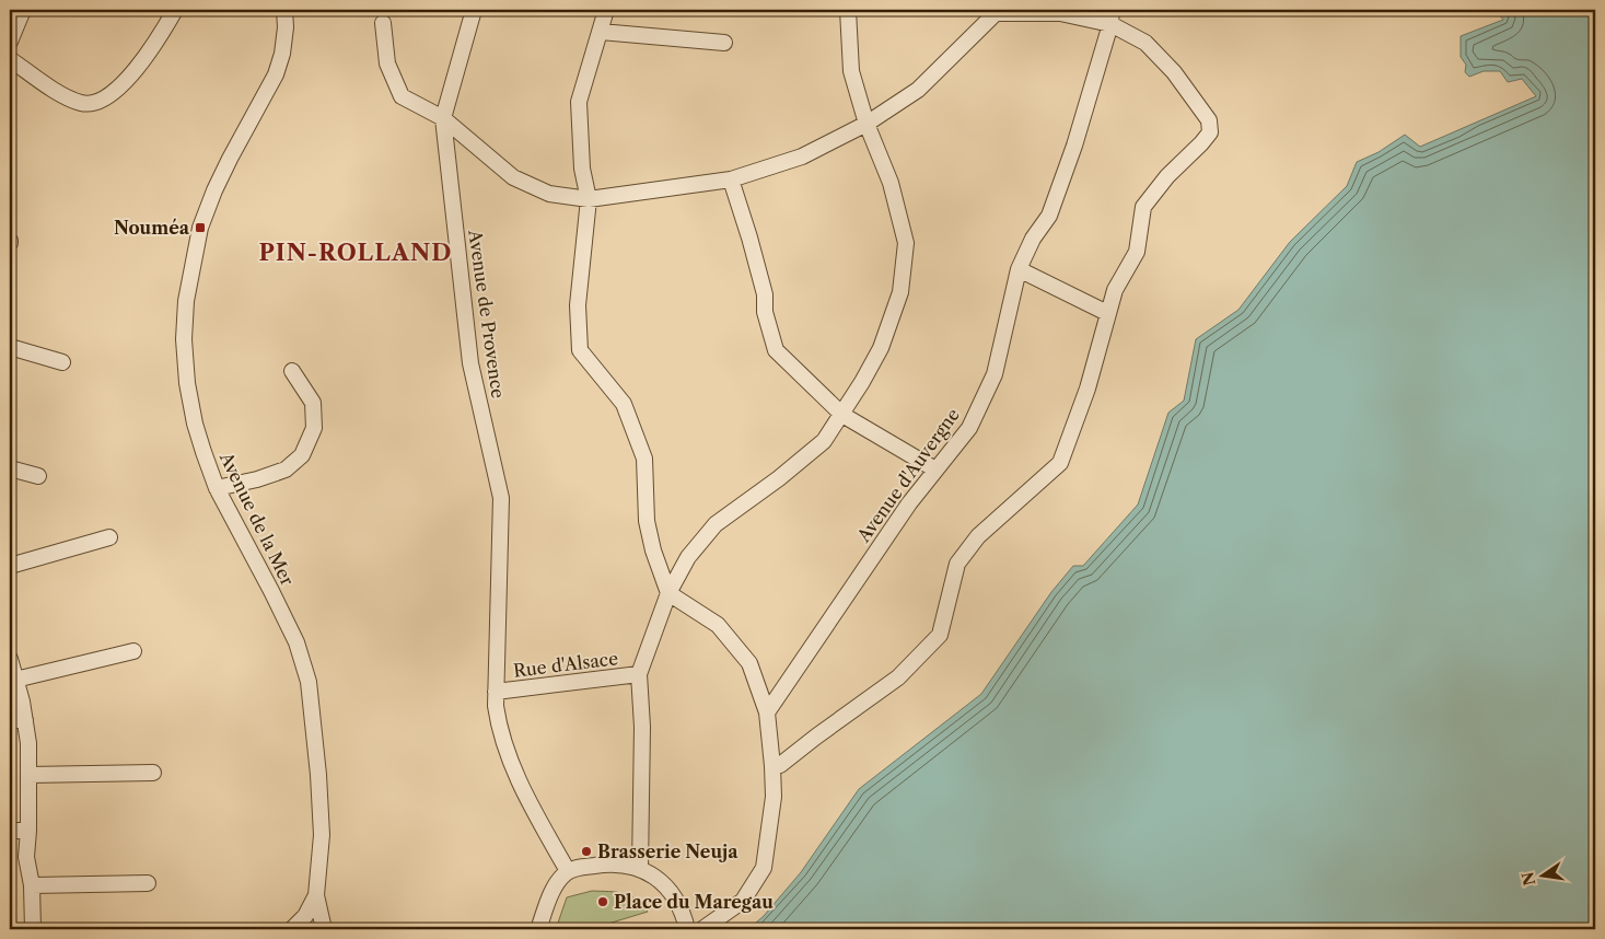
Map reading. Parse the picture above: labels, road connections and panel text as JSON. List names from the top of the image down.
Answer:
{
  "streets": {
    "street": [
      "Avenue de Provence",
      "Avenue d'Auvergne",
      "Avenue de la Mer",
      "Rue d'Alsace"
    ]
  },
  "crossings": [
    ["Avenue de Provence", "Rue d'Alsace"]
  ],
  "districts": ["PIN-ROLLAND"],
  "places": {
    "transit": ["Nouméa"],
    "other": ["Brasserie Neuja", "Place du Maregau"]
  },
  "north": "left"
}
